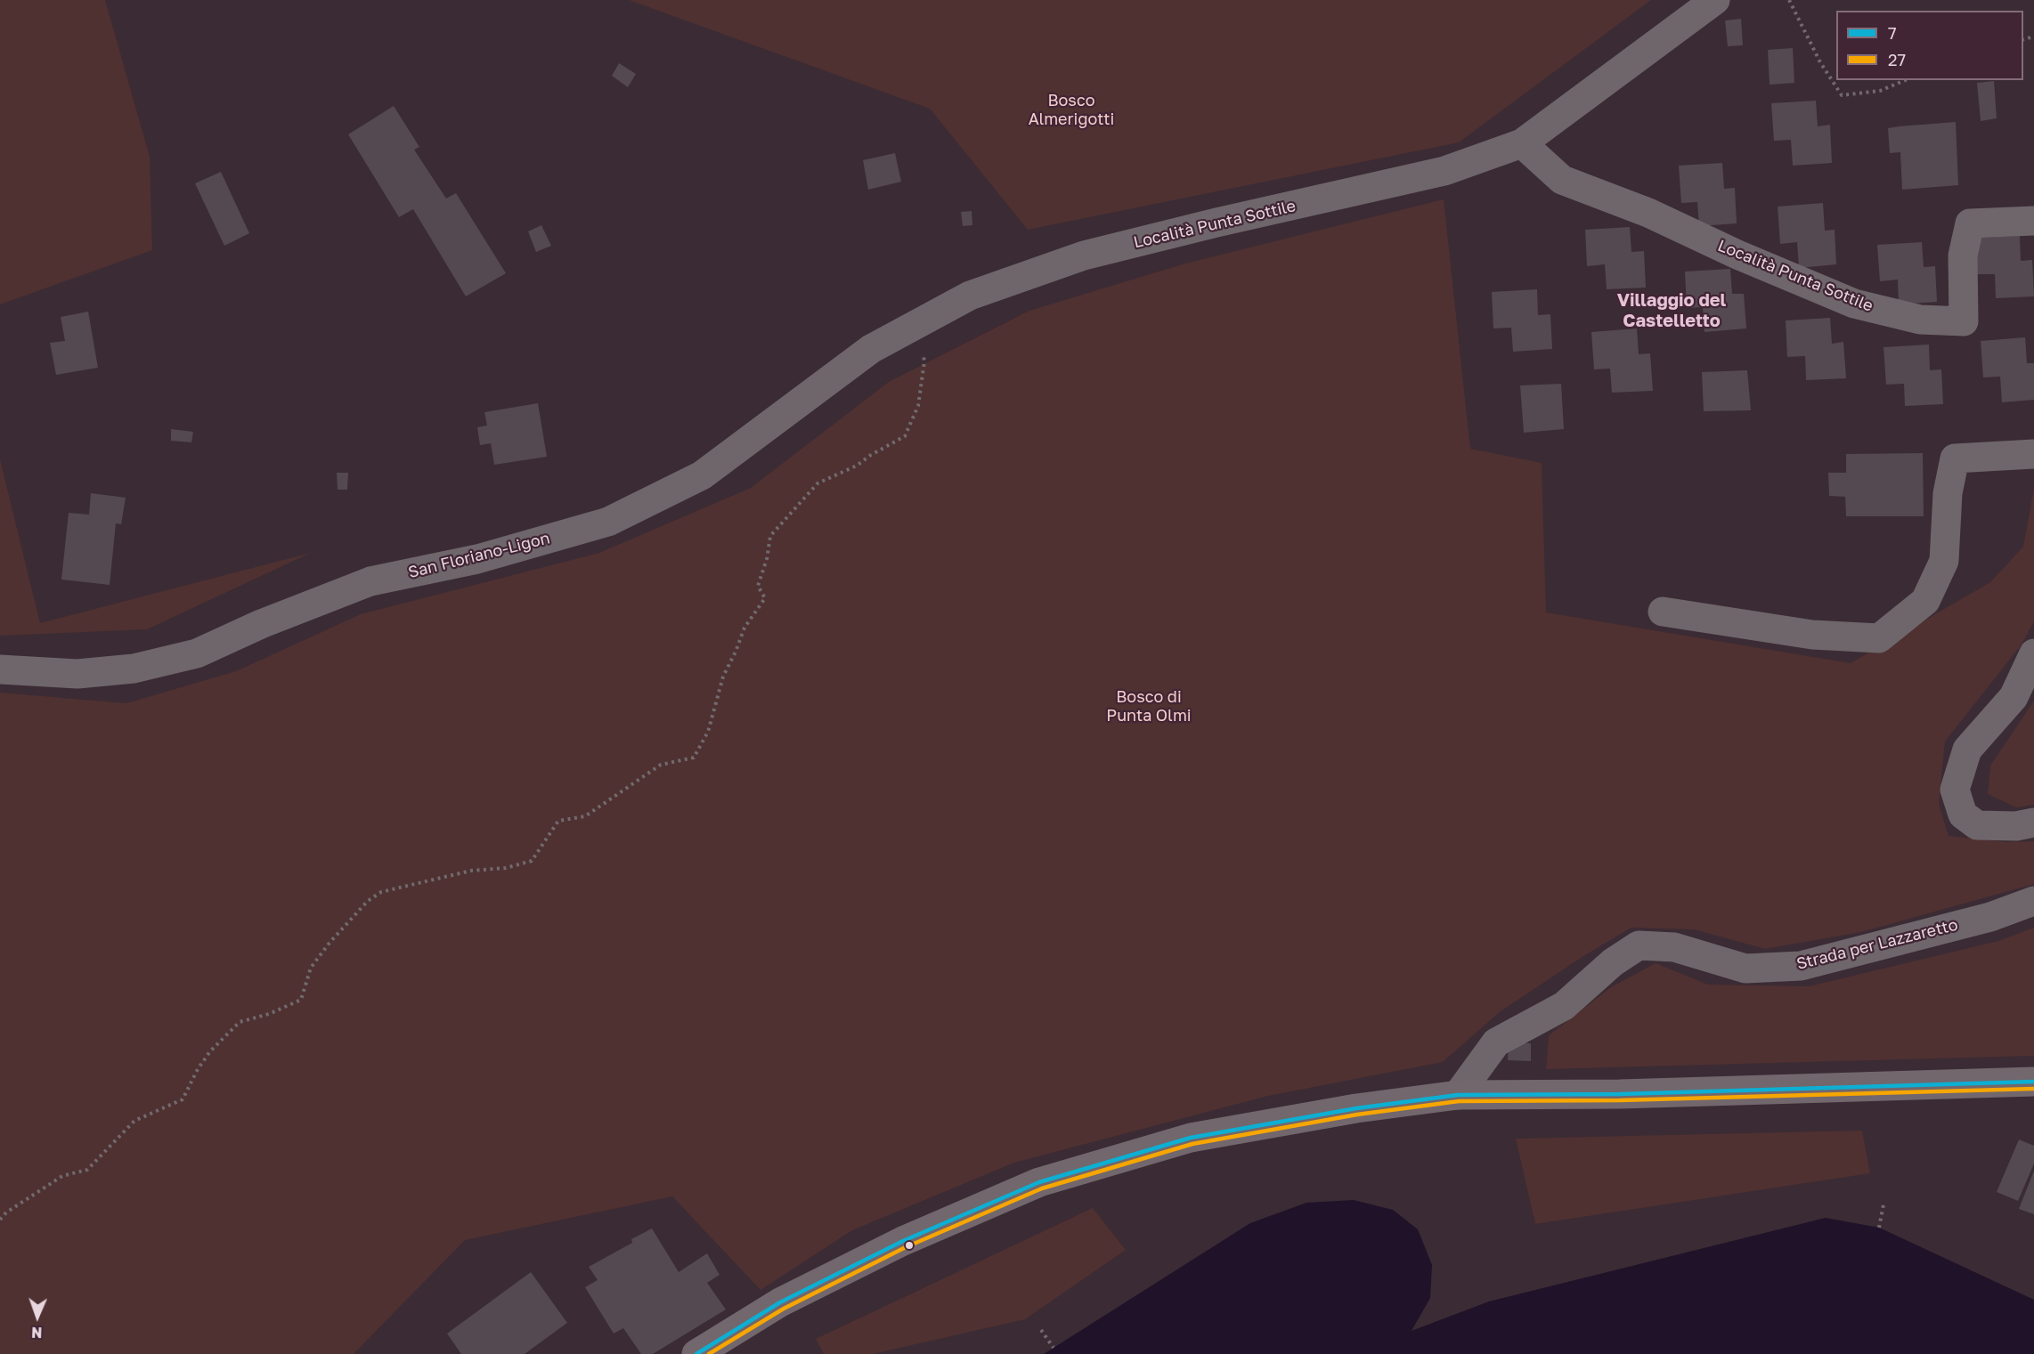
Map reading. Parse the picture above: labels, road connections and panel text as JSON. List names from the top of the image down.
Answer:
{
  "streets": {
    "street": ["Località Punta Sottile", "San Floriano-Ligon", "Strada per Lazzaretto"]
  },
  "crossings": [
    ["Località Punta Sottile", "San Floriano-Ligon"]
  ],
  "districts": ["Villaggio del Castelletto"],
  "parks": ["Bosco Almerigotti", "Bosco di Punta Olmi"],
  "lines": ["transit line 7", "transit line 27"],
  "legend": ["7", "27"],
  "north": "bottom"
}
